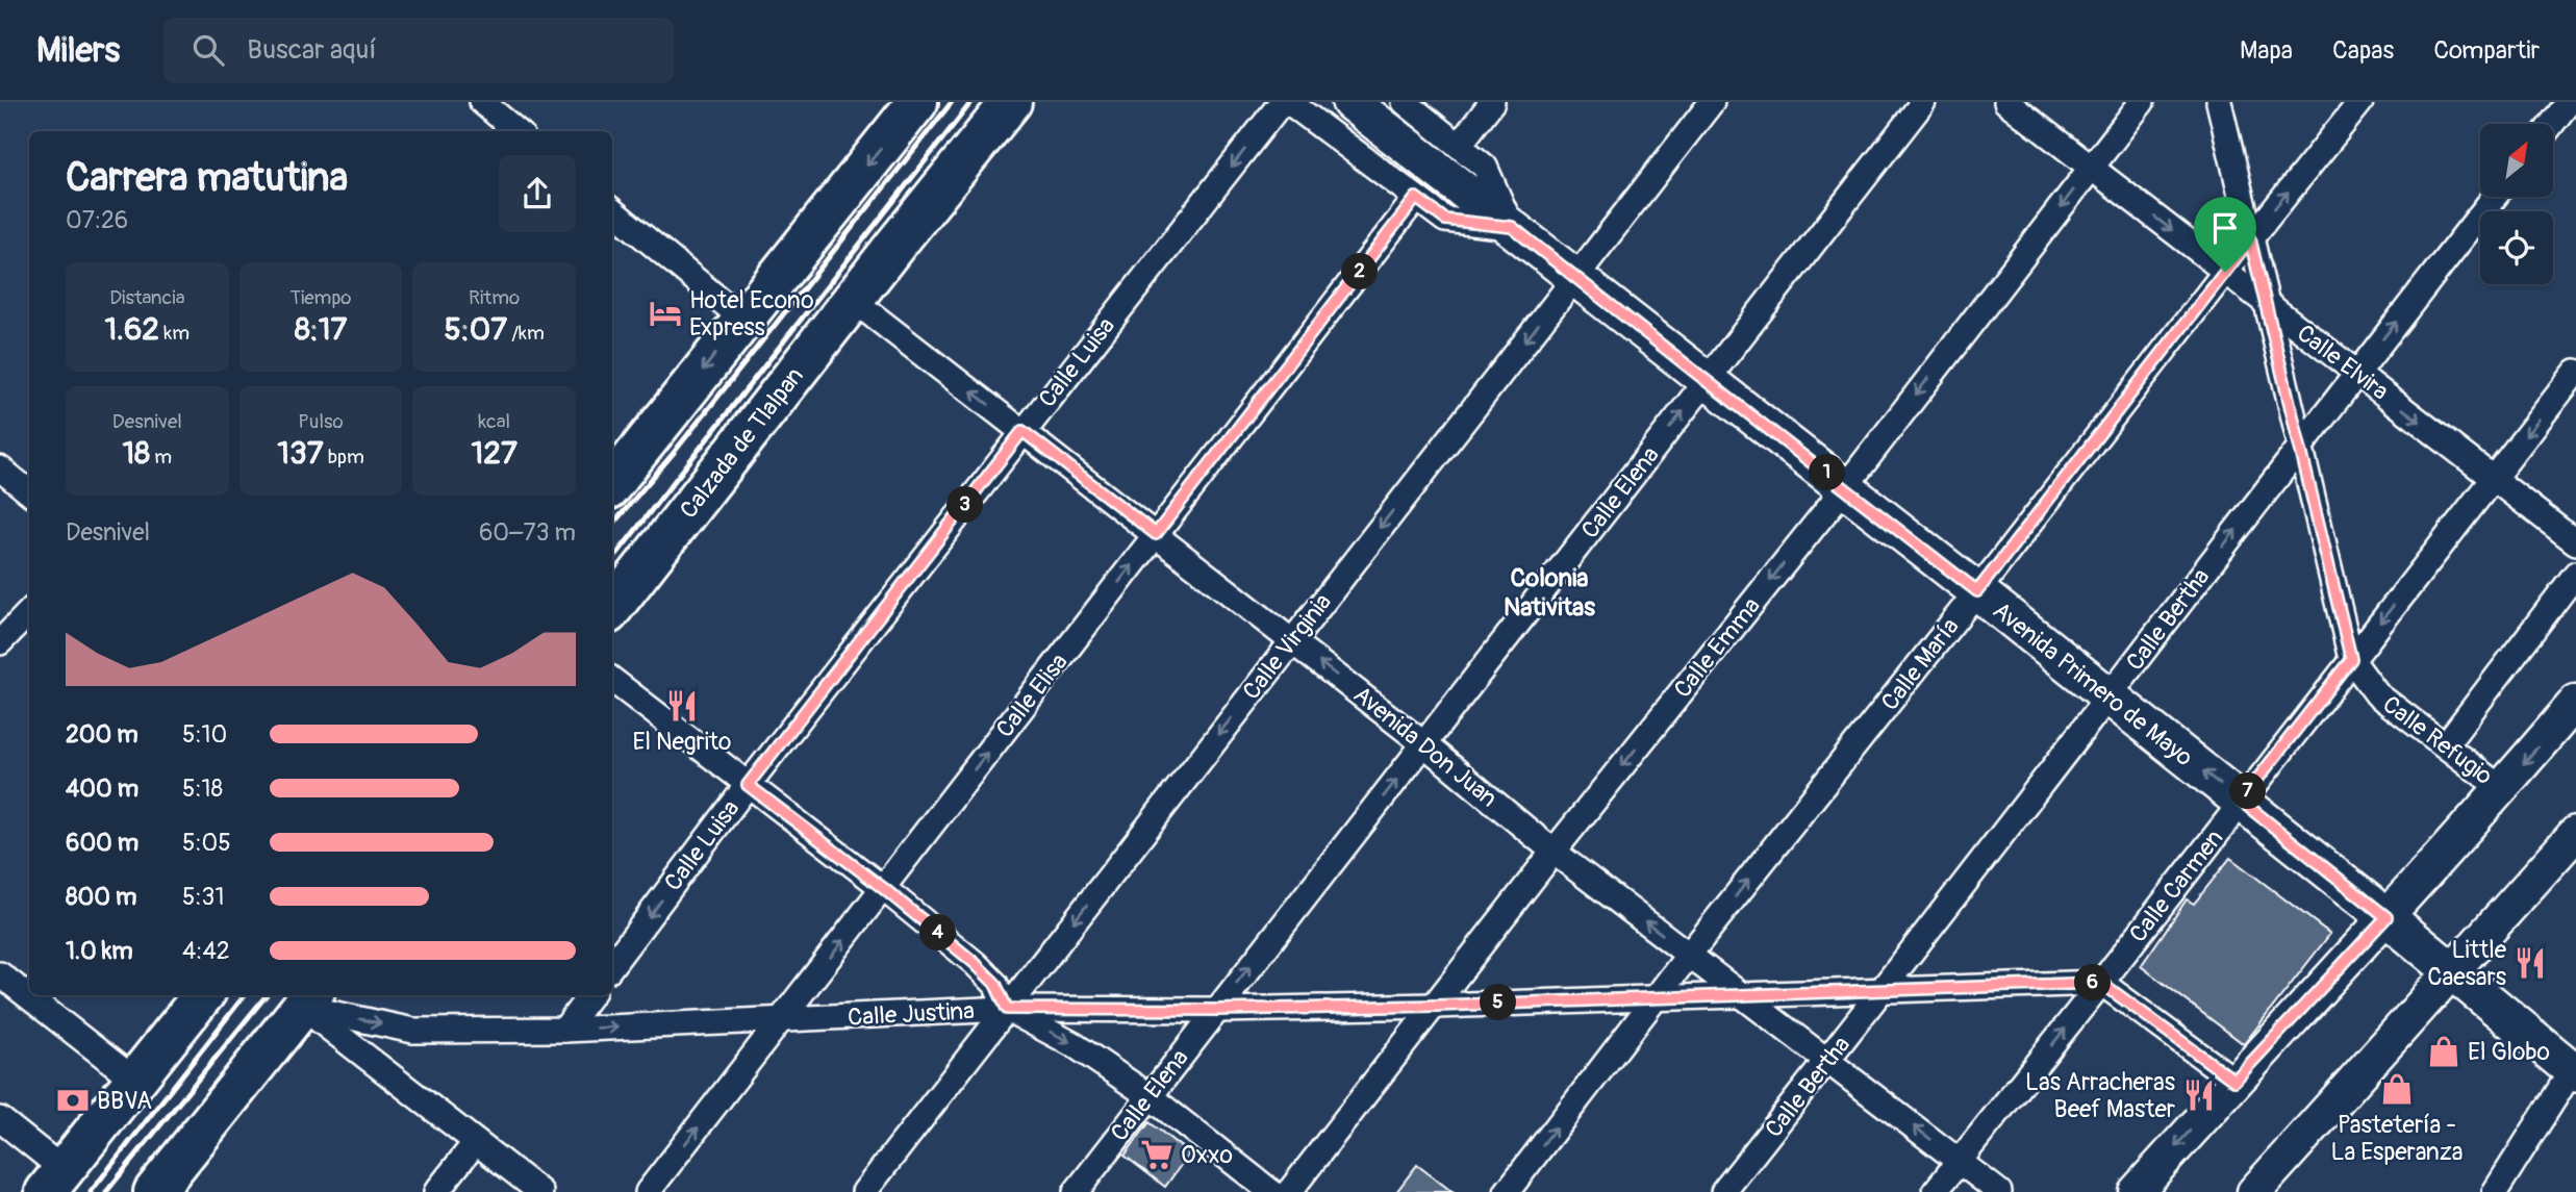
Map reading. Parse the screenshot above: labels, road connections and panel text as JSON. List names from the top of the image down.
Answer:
{
  "streets": {
    "highway": ["Calzada de Tlalpan"],
    "main road": ["Avenida Primero de Mayo"],
    "street": [
      "Calle Luisa",
      "Calle Elvira",
      "Calle Elena",
      "Calle Bertha",
      "Calle Virginia",
      "Calle Emma",
      "Calle María",
      "Calle Elisa",
      "Calle Refugio",
      "Avenida Don Juan",
      "Calle Carmen",
      "Calle Justina"
    ]
  },
  "crossings": [
    ["Calle Luisa", "Avenida Don Juan"],
    ["Calle Elvira", "Calle Bertha"],
    ["Calle Elvira", "Calle Emma"],
    ["Calle Elvira", "Calle María"],
    ["Calle Elvira", "Calle Refugio"],
    ["Calle Elvira", "Calle Carmen"],
    ["Calzada de Tlalpan", "Avenida Don Juan"],
    ["Calle Elena", "Avenida Primero de Mayo"],
    ["Calle Elena", "Avenida Don Juan"],
    ["Calle Elena", "Calle Justina"],
    ["Calle Bertha", "Avenida Primero de Mayo"],
    ["Calle Bertha", "Calle Refugio"],
    ["Calle Bertha", "Avenida Don Juan"],
    ["Calle Bertha", "Calle Justina"],
    ["Calle Virginia", "Avenida Primero de Mayo"],
    ["Calle Virginia", "Avenida Don Juan"],
    ["Calle Virginia", "Calle Justina"],
    ["Calle Emma", "Avenida Primero de Mayo"],
    ["Calle Emma", "Avenida Don Juan"],
    ["Calle Emma", "Calle Justina"],
    ["Calle María", "Avenida Primero de Mayo"],
    ["Calle María", "Calle Refugio"],
    ["Calle María", "Avenida Don Juan"],
    ["Calle María", "Calle Justina"],
    ["Avenida Primero de Mayo", "Calle Carmen"],
    ["Calle Elisa", "Avenida Don Juan"],
    ["Calle Elisa", "Calle Justina"],
    ["Calle Refugio", "Calle Carmen"],
    ["Avenida Don Juan", "Calle Carmen"],
    ["Avenida Don Juan", "Calle Justina"],
    ["Calle Carmen", "Calle Justina"]
  ],
  "one_way": [
    "Calle Luisa",
    "Calle Elvira",
    "Calle Elena",
    "Calle Bertha",
    "Calle Virginia",
    "Calle Emma",
    "Calle María",
    "Calle Elisa",
    "Avenida Don Juan"
  ],
  "districts": ["Colonia Nativitas"],
  "places": {
    "hotel": ["Hotel Econo Express"],
    "restaurant": ["El Negrito", "Little Caesars", "Las Arracheras Beef Master"],
    "shop": ["El Globo", "Pastetería - La Esperanza"],
    "bank": ["BBVA"],
    "supermarket": ["Oxxo"]
  },
  "north": "top right",
  "page": {
    "header": "Milers",
    "search": "Buscar aquí",
    "nav": ["Mapa", "Capas", "Compartir"],
    "heading": ["Carrera matutina", "07:26"],
    "pins": [
      "2",
      "1",
      "3",
      "7",
      "4",
      "6",
      "5"
    ],
    "stats": [
      ["Distancia", "1.62 km"],
      ["Tiempo", "8:17"],
      ["Ritmo", "5:07 /km"],
      ["Desnivel", "18 m"],
      ["Pulso", "137 bpm"],
      ["kcal", "127"]
    ],
    "chart": ["Desnivel", "60–73 m"],
    "list": [
      {
        "name": "200 m",
        "note": "5:10"
      },
      {
        "name": "400 m",
        "note": "5:18"
      },
      {
        "name": "600 m",
        "note": "5:05"
      },
      {
        "name": "800 m",
        "note": "5:31"
      },
      {
        "name": "1.0 km",
        "note": "4:42"
      }
    ]
  }
}
